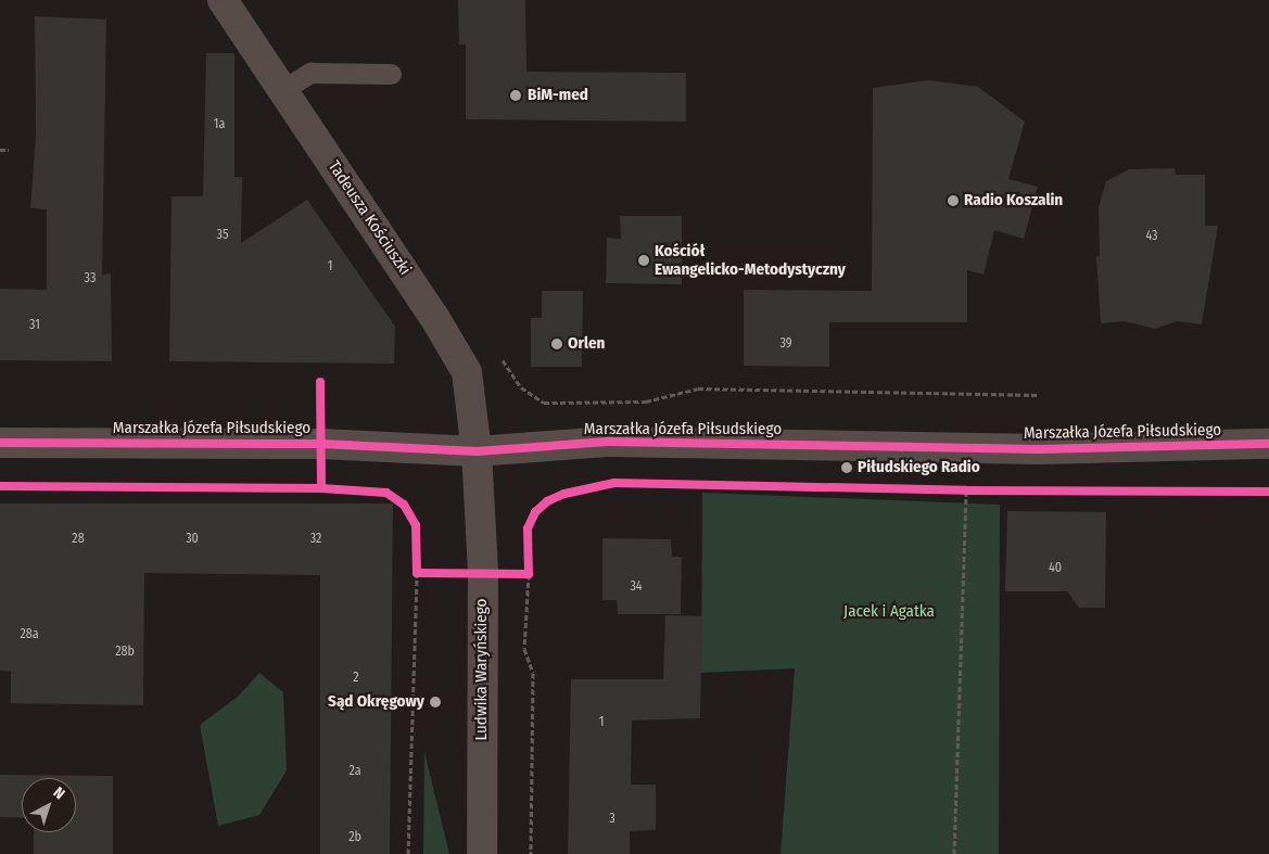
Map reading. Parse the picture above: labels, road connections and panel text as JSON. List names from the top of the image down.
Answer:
{
  "streets": {
    "street": ["Tadeusza Kościuszki", "Marszałka Józefa Piłsudskiego", "Ludwika Waryńskiego"]
  },
  "crossings": [
    ["Tadeusza Kościuszki", "Marszałka Józefa Piłsudskiego"],
    ["Tadeusza Kościuszki", "Ludwika Waryńskiego"],
    ["Marszałka Józefa Piłsudskiego", "Ludwika Waryńskiego"]
  ],
  "parks": ["Jacek i Agatka"],
  "places": [
    "BiM-med",
    "Radio Koszalin",
    "Kościół Ewangelicko-Metodystyczny",
    "Orlen",
    "Piłudskiego Radio",
    "Sąd Okręgowy"
  ],
  "house_numbers": [
    "1a",
    "35",
    "43",
    "1",
    "33",
    "31",
    "39",
    "28",
    "30",
    "32",
    "40",
    "34",
    "28a",
    "28b",
    "2",
    "1",
    "2a",
    "3",
    "2b"
  ],
  "north": "top right"
}
